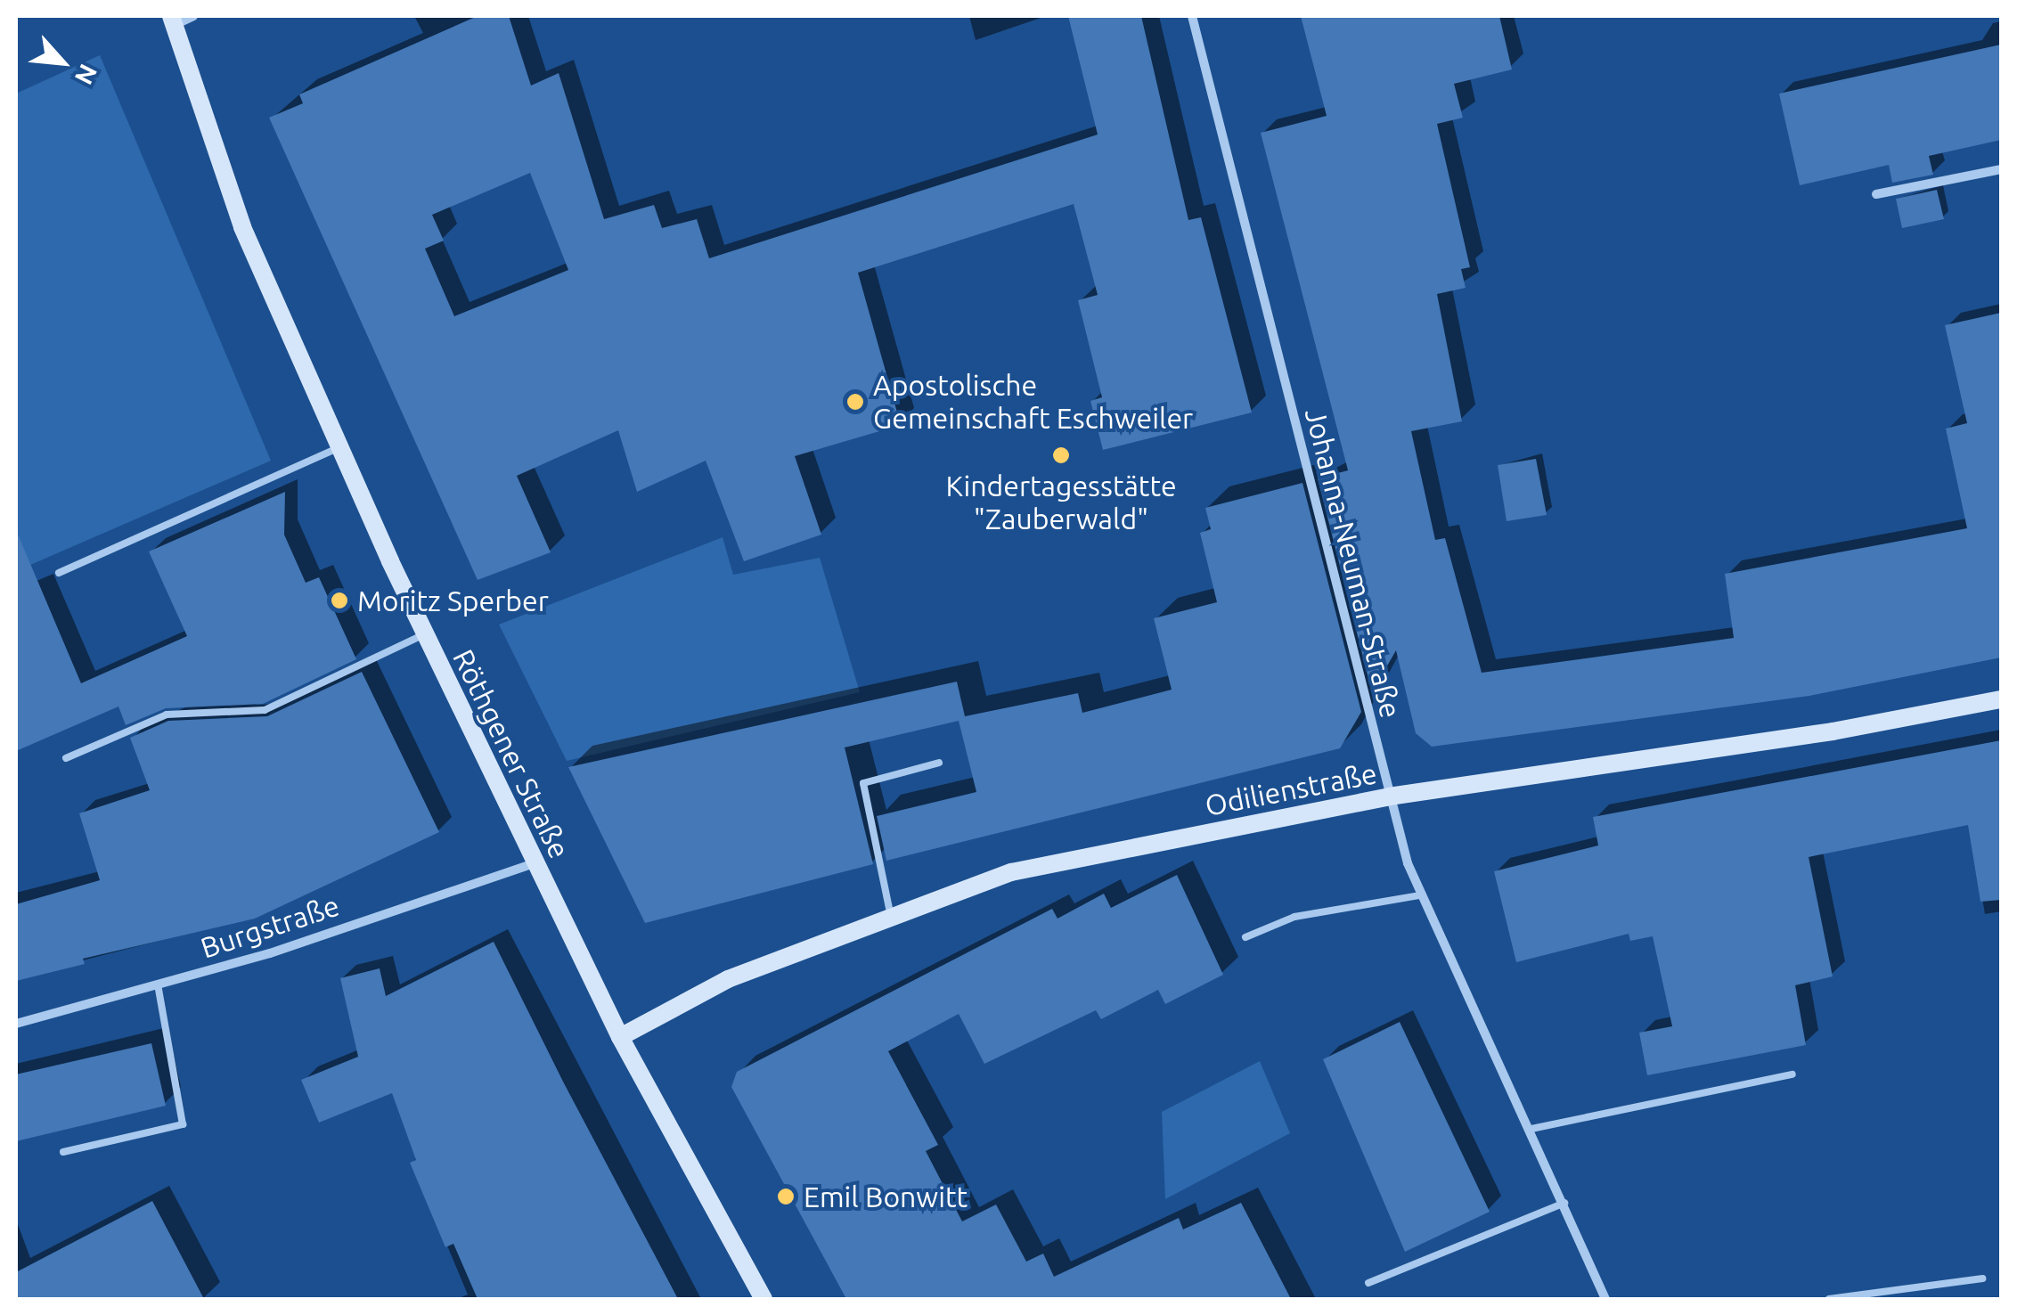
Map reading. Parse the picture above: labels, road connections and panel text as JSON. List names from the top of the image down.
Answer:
{
  "streets": {
    "main road": ["Röthgener Straße", "Odilienstraße"],
    "street": ["Johanna-Neuman-Straße", "Burgstraße"]
  },
  "crossings": [
    ["Johanna-Neuman-Straße", "Odilienstraße"],
    ["Röthgener Straße", "Odilienstraße"],
    ["Röthgener Straße", "Burgstraße"]
  ],
  "places": [
    "Apostolische Gemeinschaft Eschweiler",
    "Kindertagesstätte \"Zauberwald\"",
    "Moritz Sperber",
    "Emil Bonwitt"
  ],
  "north": "bottom right"
}
